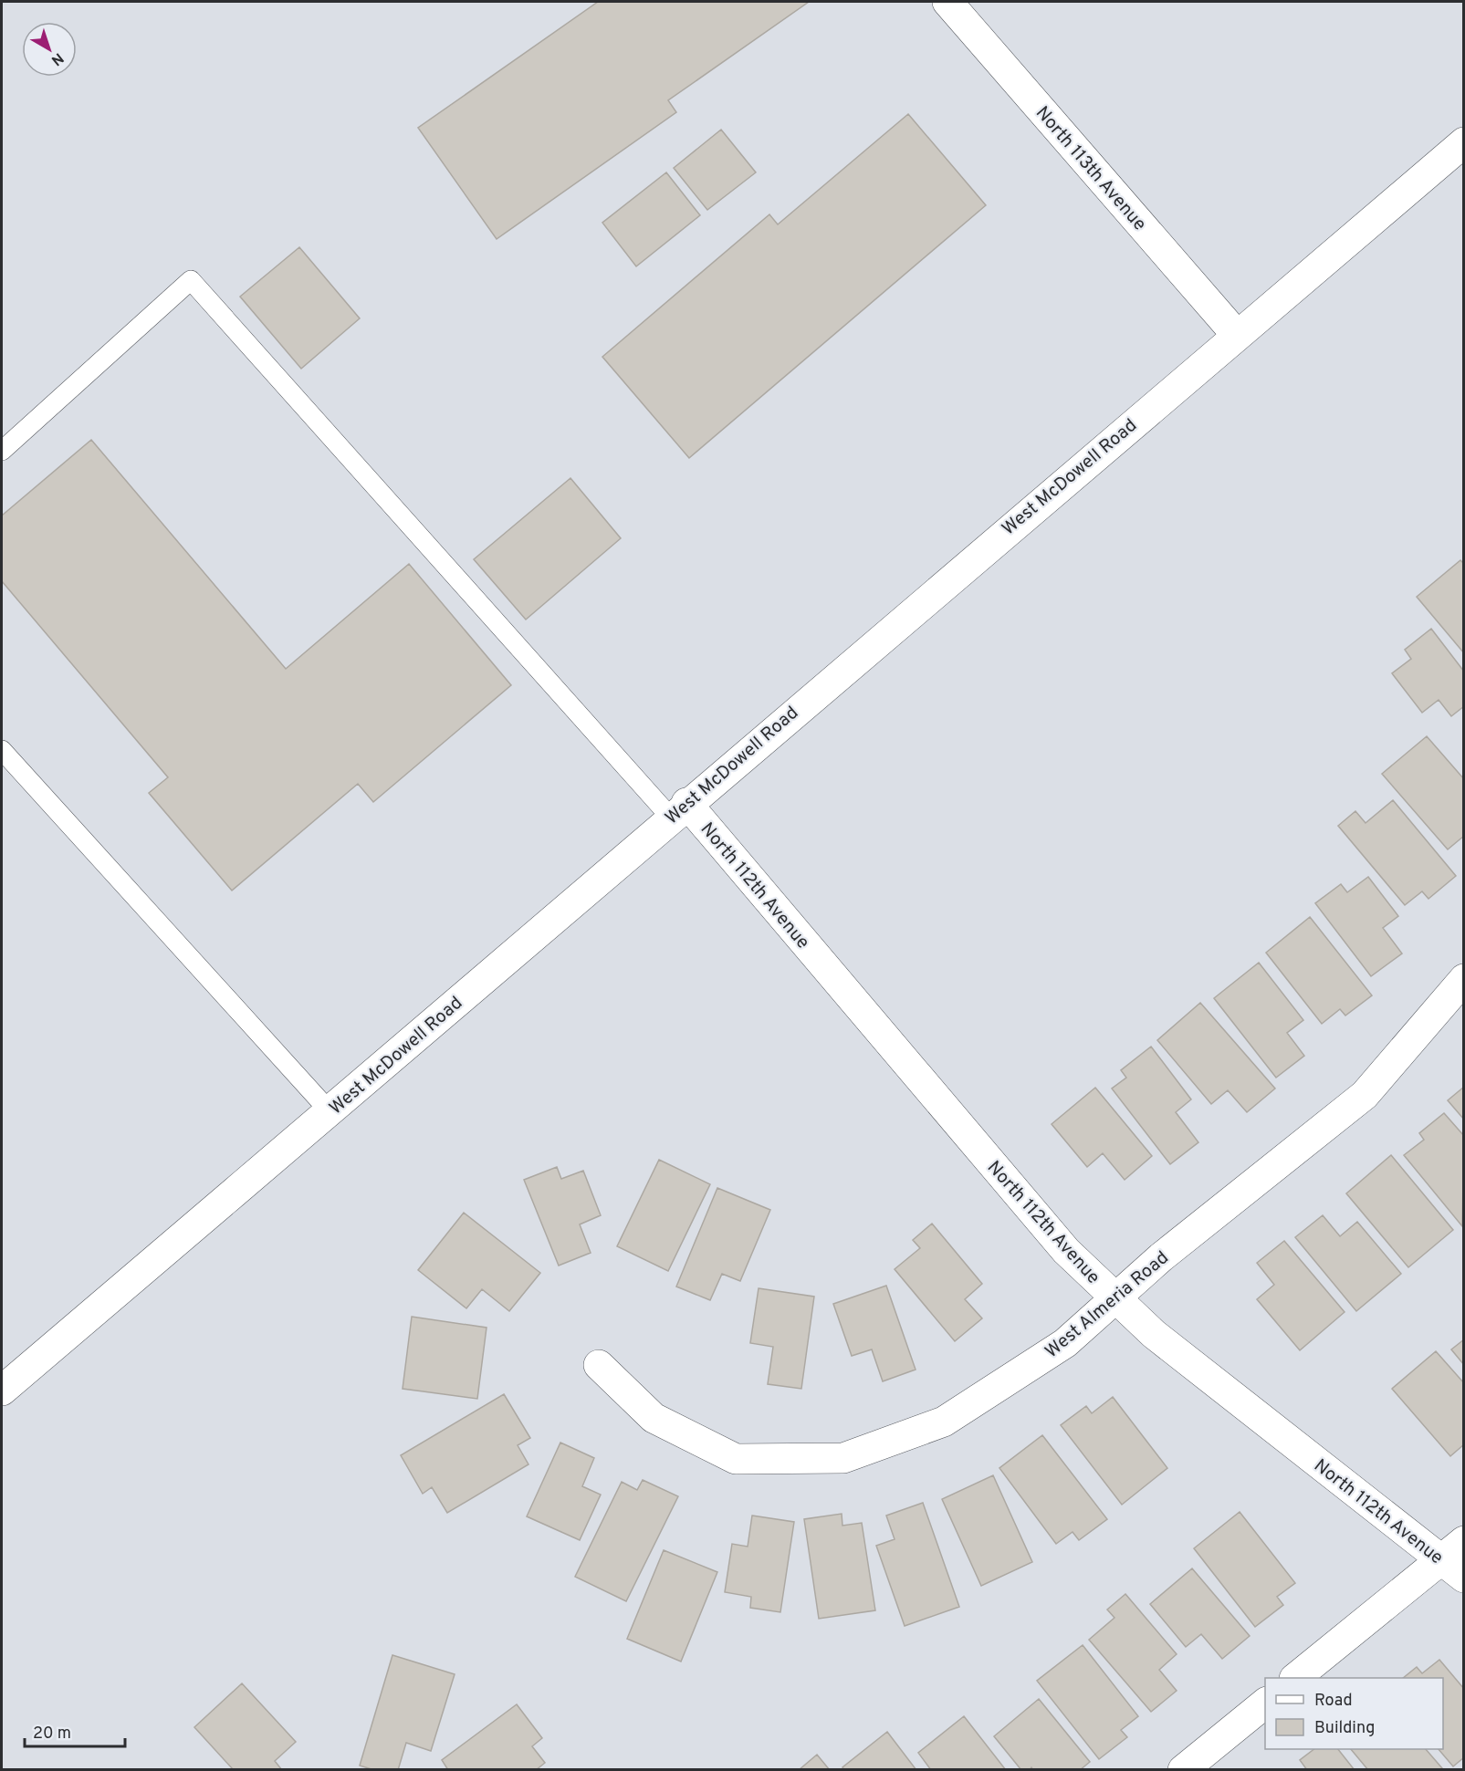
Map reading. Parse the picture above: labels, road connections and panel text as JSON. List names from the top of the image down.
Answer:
{
  "streets": {
    "street": [
      "North 113th Avenue",
      "West McDowell Road",
      "North 112th Avenue",
      "West Almeria Road"
    ]
  },
  "crossings": [
    ["North 113th Avenue", "West McDowell Road"],
    ["West McDowell Road", "North 112th Avenue"],
    ["North 112th Avenue", "West Almeria Road"]
  ],
  "legend": ["Road", "Building"],
  "scale_bar": "20 m",
  "north": "bottom right"
}
